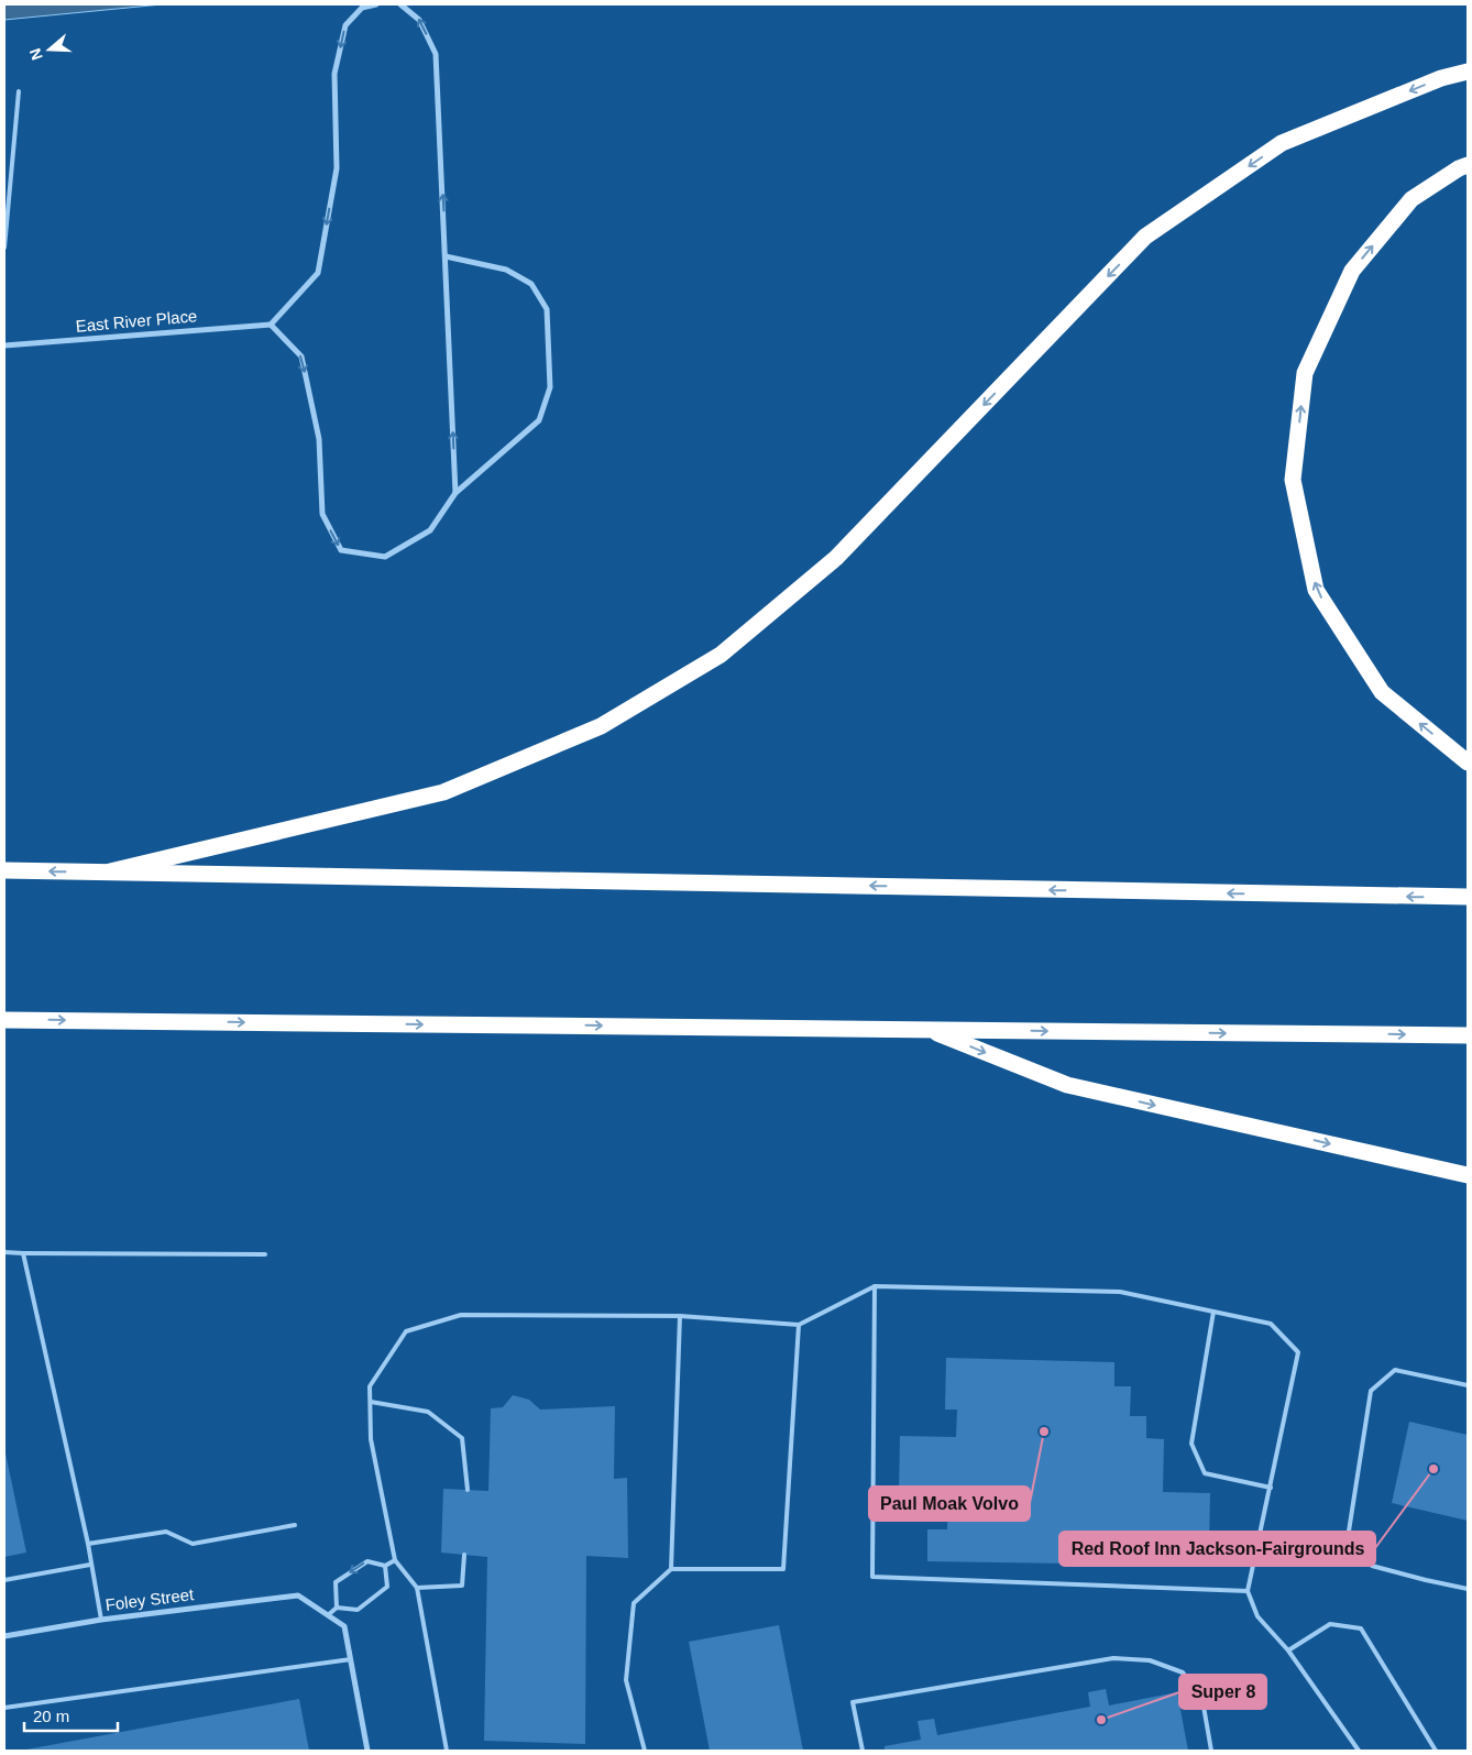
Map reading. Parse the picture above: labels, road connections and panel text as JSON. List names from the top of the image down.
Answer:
{
  "streets": {
    "street": ["East River Place", "Foley Street"]
  },
  "places": ["Paul Moak Volvo", "Red Roof Inn Jackson-Fairgrounds", "Super 8"],
  "scale_bar": "20 m",
  "north": "left"
}
